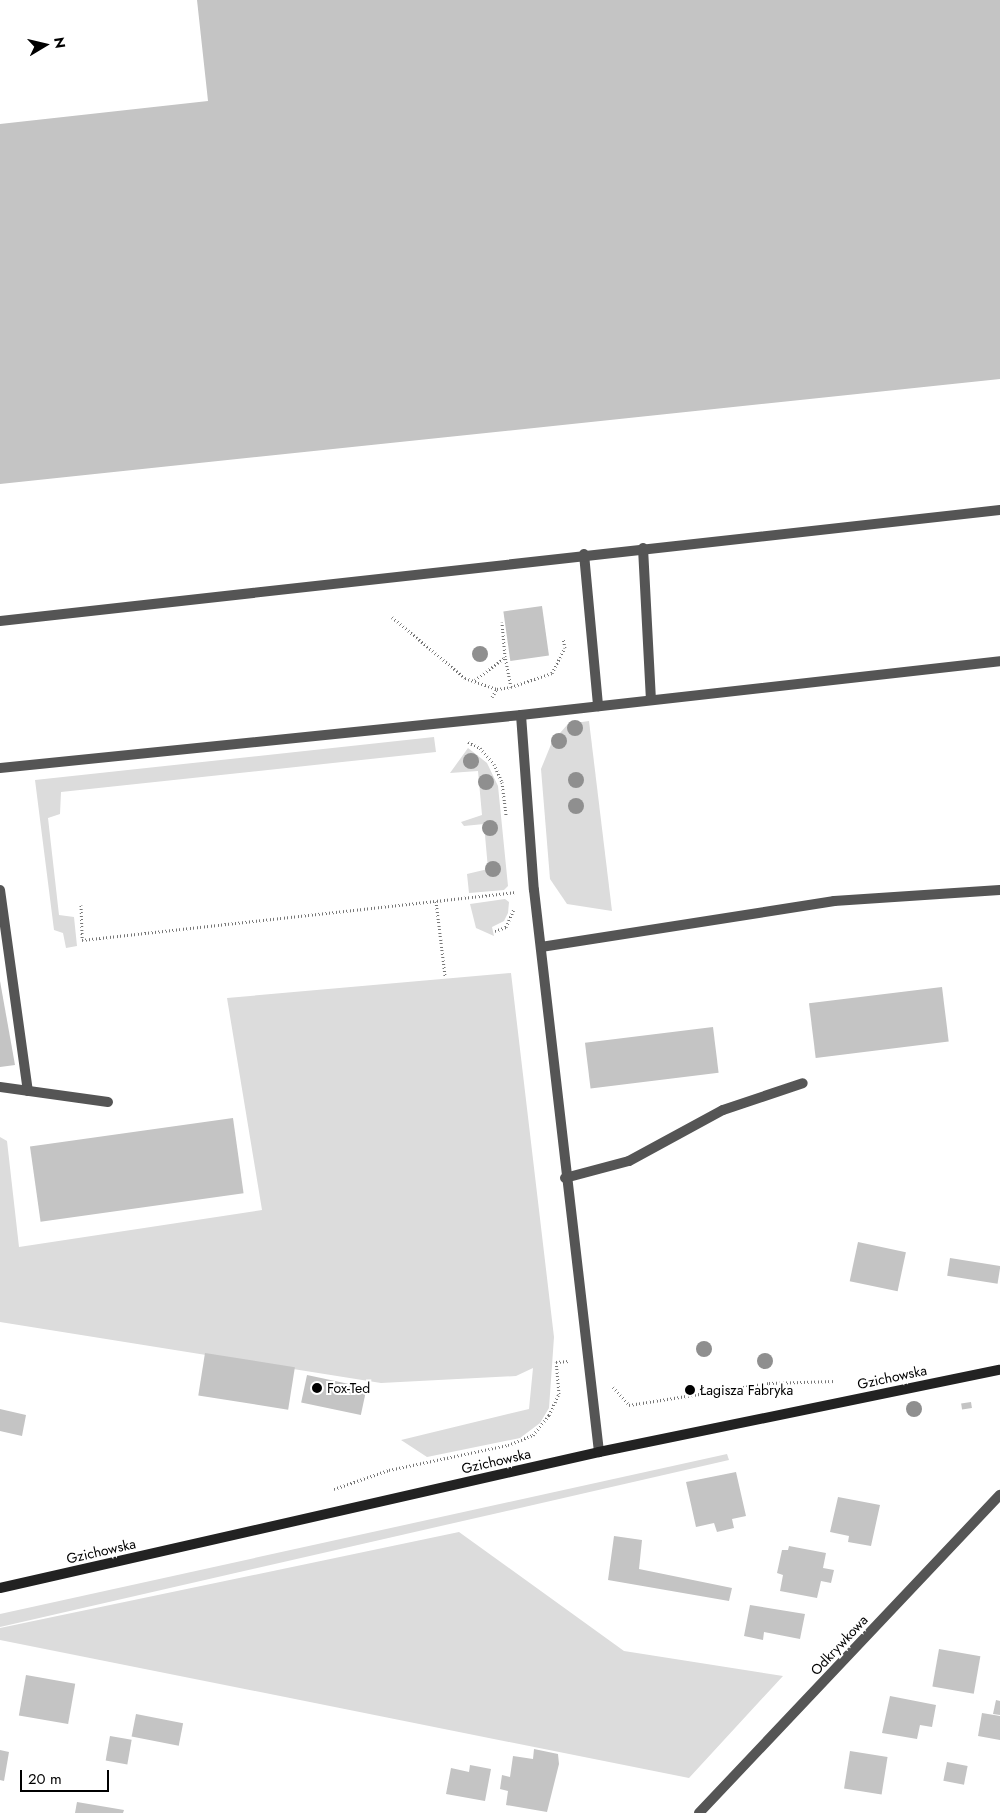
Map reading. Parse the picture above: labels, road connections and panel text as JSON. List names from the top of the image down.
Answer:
{
  "streets": {
    "street": ["Gzichowska", "Odkrywkowa"]
  },
  "places": ["Fox-Ted", "Łagisza Fabryka"],
  "scale_bar": "20 m",
  "north": "right"
}
